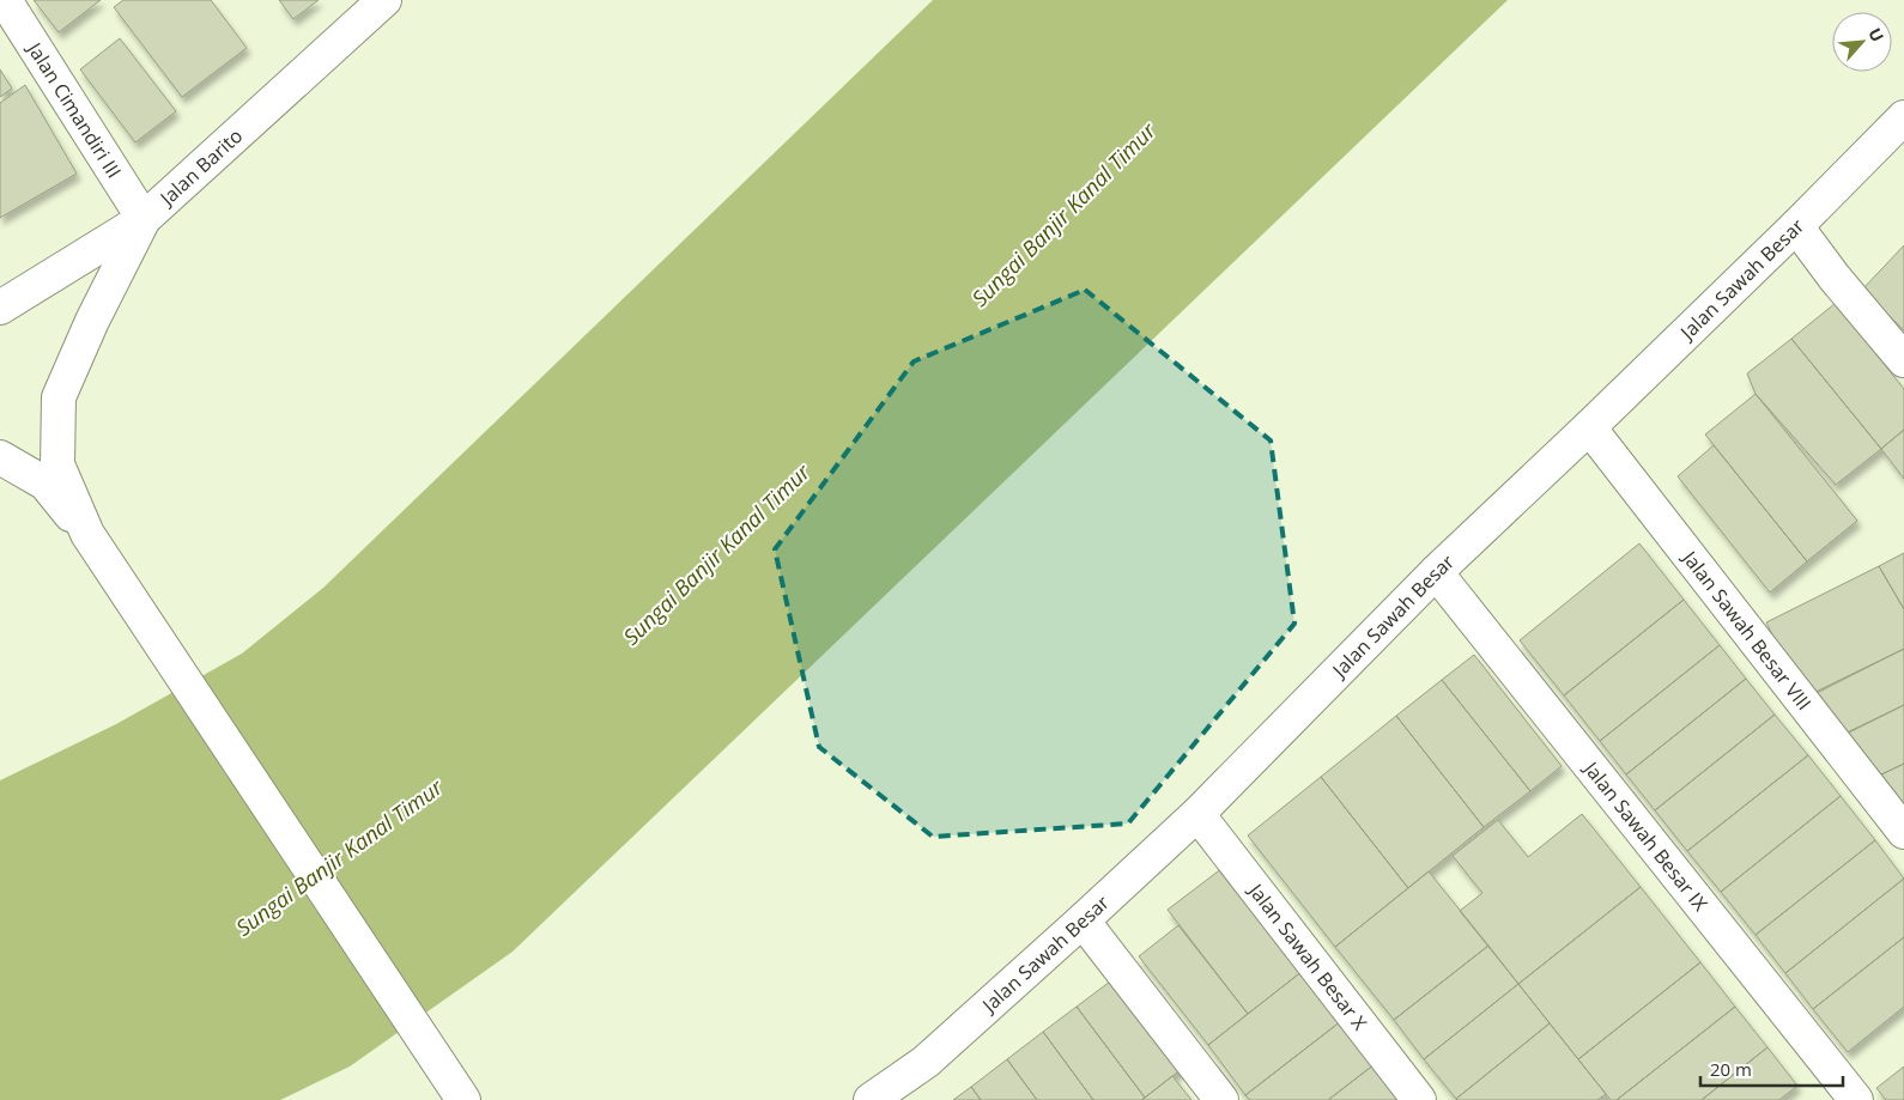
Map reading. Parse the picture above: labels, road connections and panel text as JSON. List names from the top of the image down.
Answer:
{
  "streets": {
    "street": [
      "Jalan Cimandiri III",
      "Jalan Barito",
      "Jalan Sawah Besar",
      "Jalan Sawah Besar VIII",
      "Jalan Sawah Besar IX",
      "Jalan Sawah Besar X"
    ]
  },
  "crossings": [
    ["Jalan Cimandiri III", "Jalan Barito"],
    ["Jalan Sawah Besar", "Jalan Sawah Besar VIII"],
    ["Jalan Sawah Besar", "Jalan Sawah Besar IX"],
    ["Jalan Sawah Besar", "Jalan Sawah Besar X"]
  ],
  "water": ["Sungai Banjir Kanal Timur"],
  "scale_bar": "20 m",
  "north": "top right"
}
